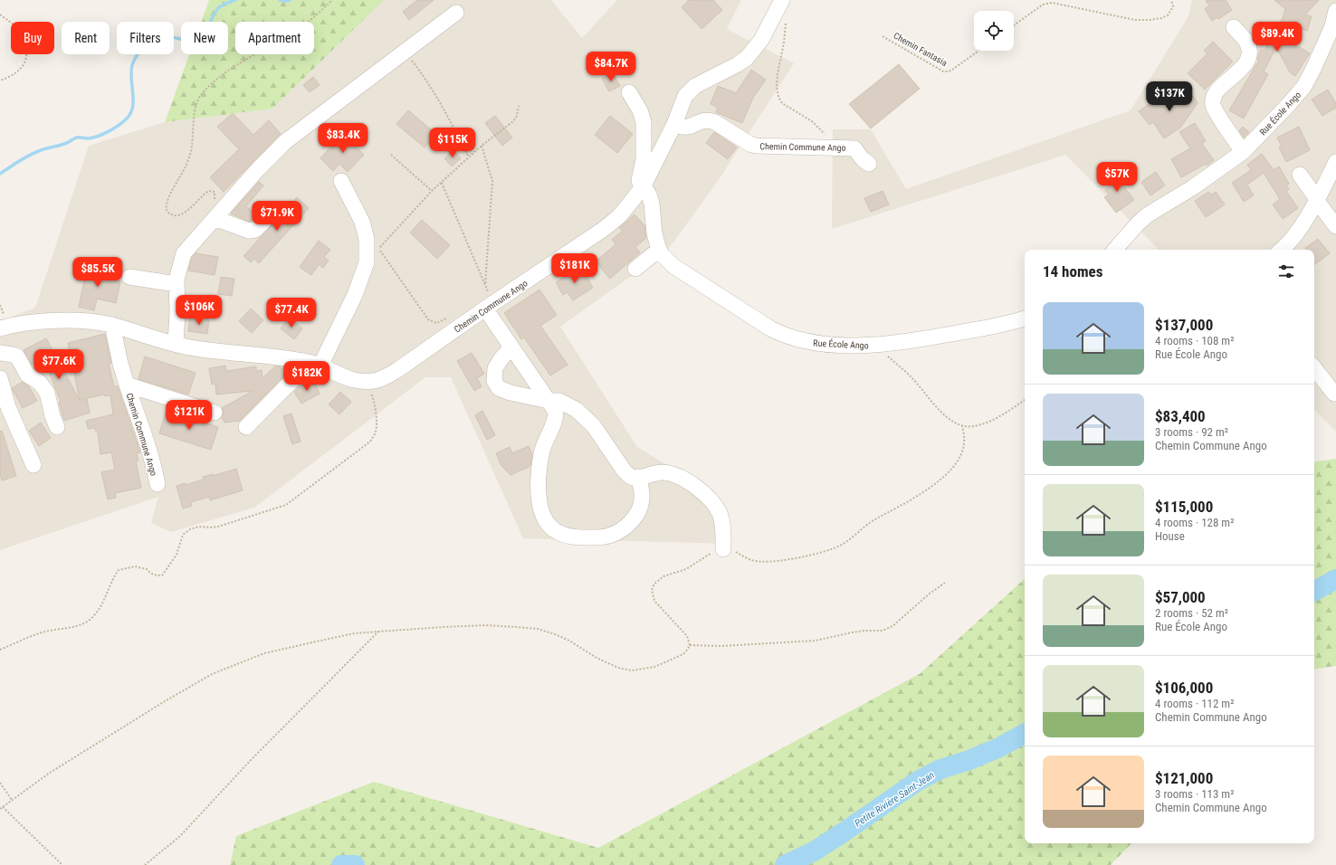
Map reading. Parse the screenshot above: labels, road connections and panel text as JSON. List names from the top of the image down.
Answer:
{
  "streets": {
    "street": ["Rue École Ango", "Chemin Commune Ango"],
    "path": ["Chemin Fantasia"]
  },
  "crossings": [
    ["Rue École Ango", "Chemin Commune Ango"]
  ],
  "water": ["Petite Rivière Saint-Jean"],
  "page": {
    "price": [
      "$89.4K",
      "$84.7K",
      "$137K",
      "$83.4K",
      "$115K",
      "$57K",
      "$71.9K",
      "$181K",
      "$85.5K",
      "$106K",
      "$77.4K",
      "$77.6K",
      "$182K",
      "$121K"
    ],
    "chip": [
      "Buy",
      "Rent",
      "Filters",
      "New",
      "Apartment"
    ],
    "heading": "14 homes",
    "list": [
      {
        "name": "$137,000",
        "note": "4 rooms · 108 m² · Rue École Ango"
      },
      {
        "name": "$83,400",
        "note": "3 rooms · 92 m² · Chemin Commune Ango"
      },
      {
        "name": "$115,000",
        "note": "4 rooms · 128 m² · House"
      },
      {
        "name": "$57,000",
        "note": "2 rooms · 52 m² · Rue École Ango"
      },
      {
        "name": "$106,000",
        "note": "4 rooms · 112 m² · Chemin Commune Ango"
      },
      {
        "name": "$121,000",
        "note": "3 rooms · 113 m² · Chemin Commune Ango"
      }
    ]
  }
}
